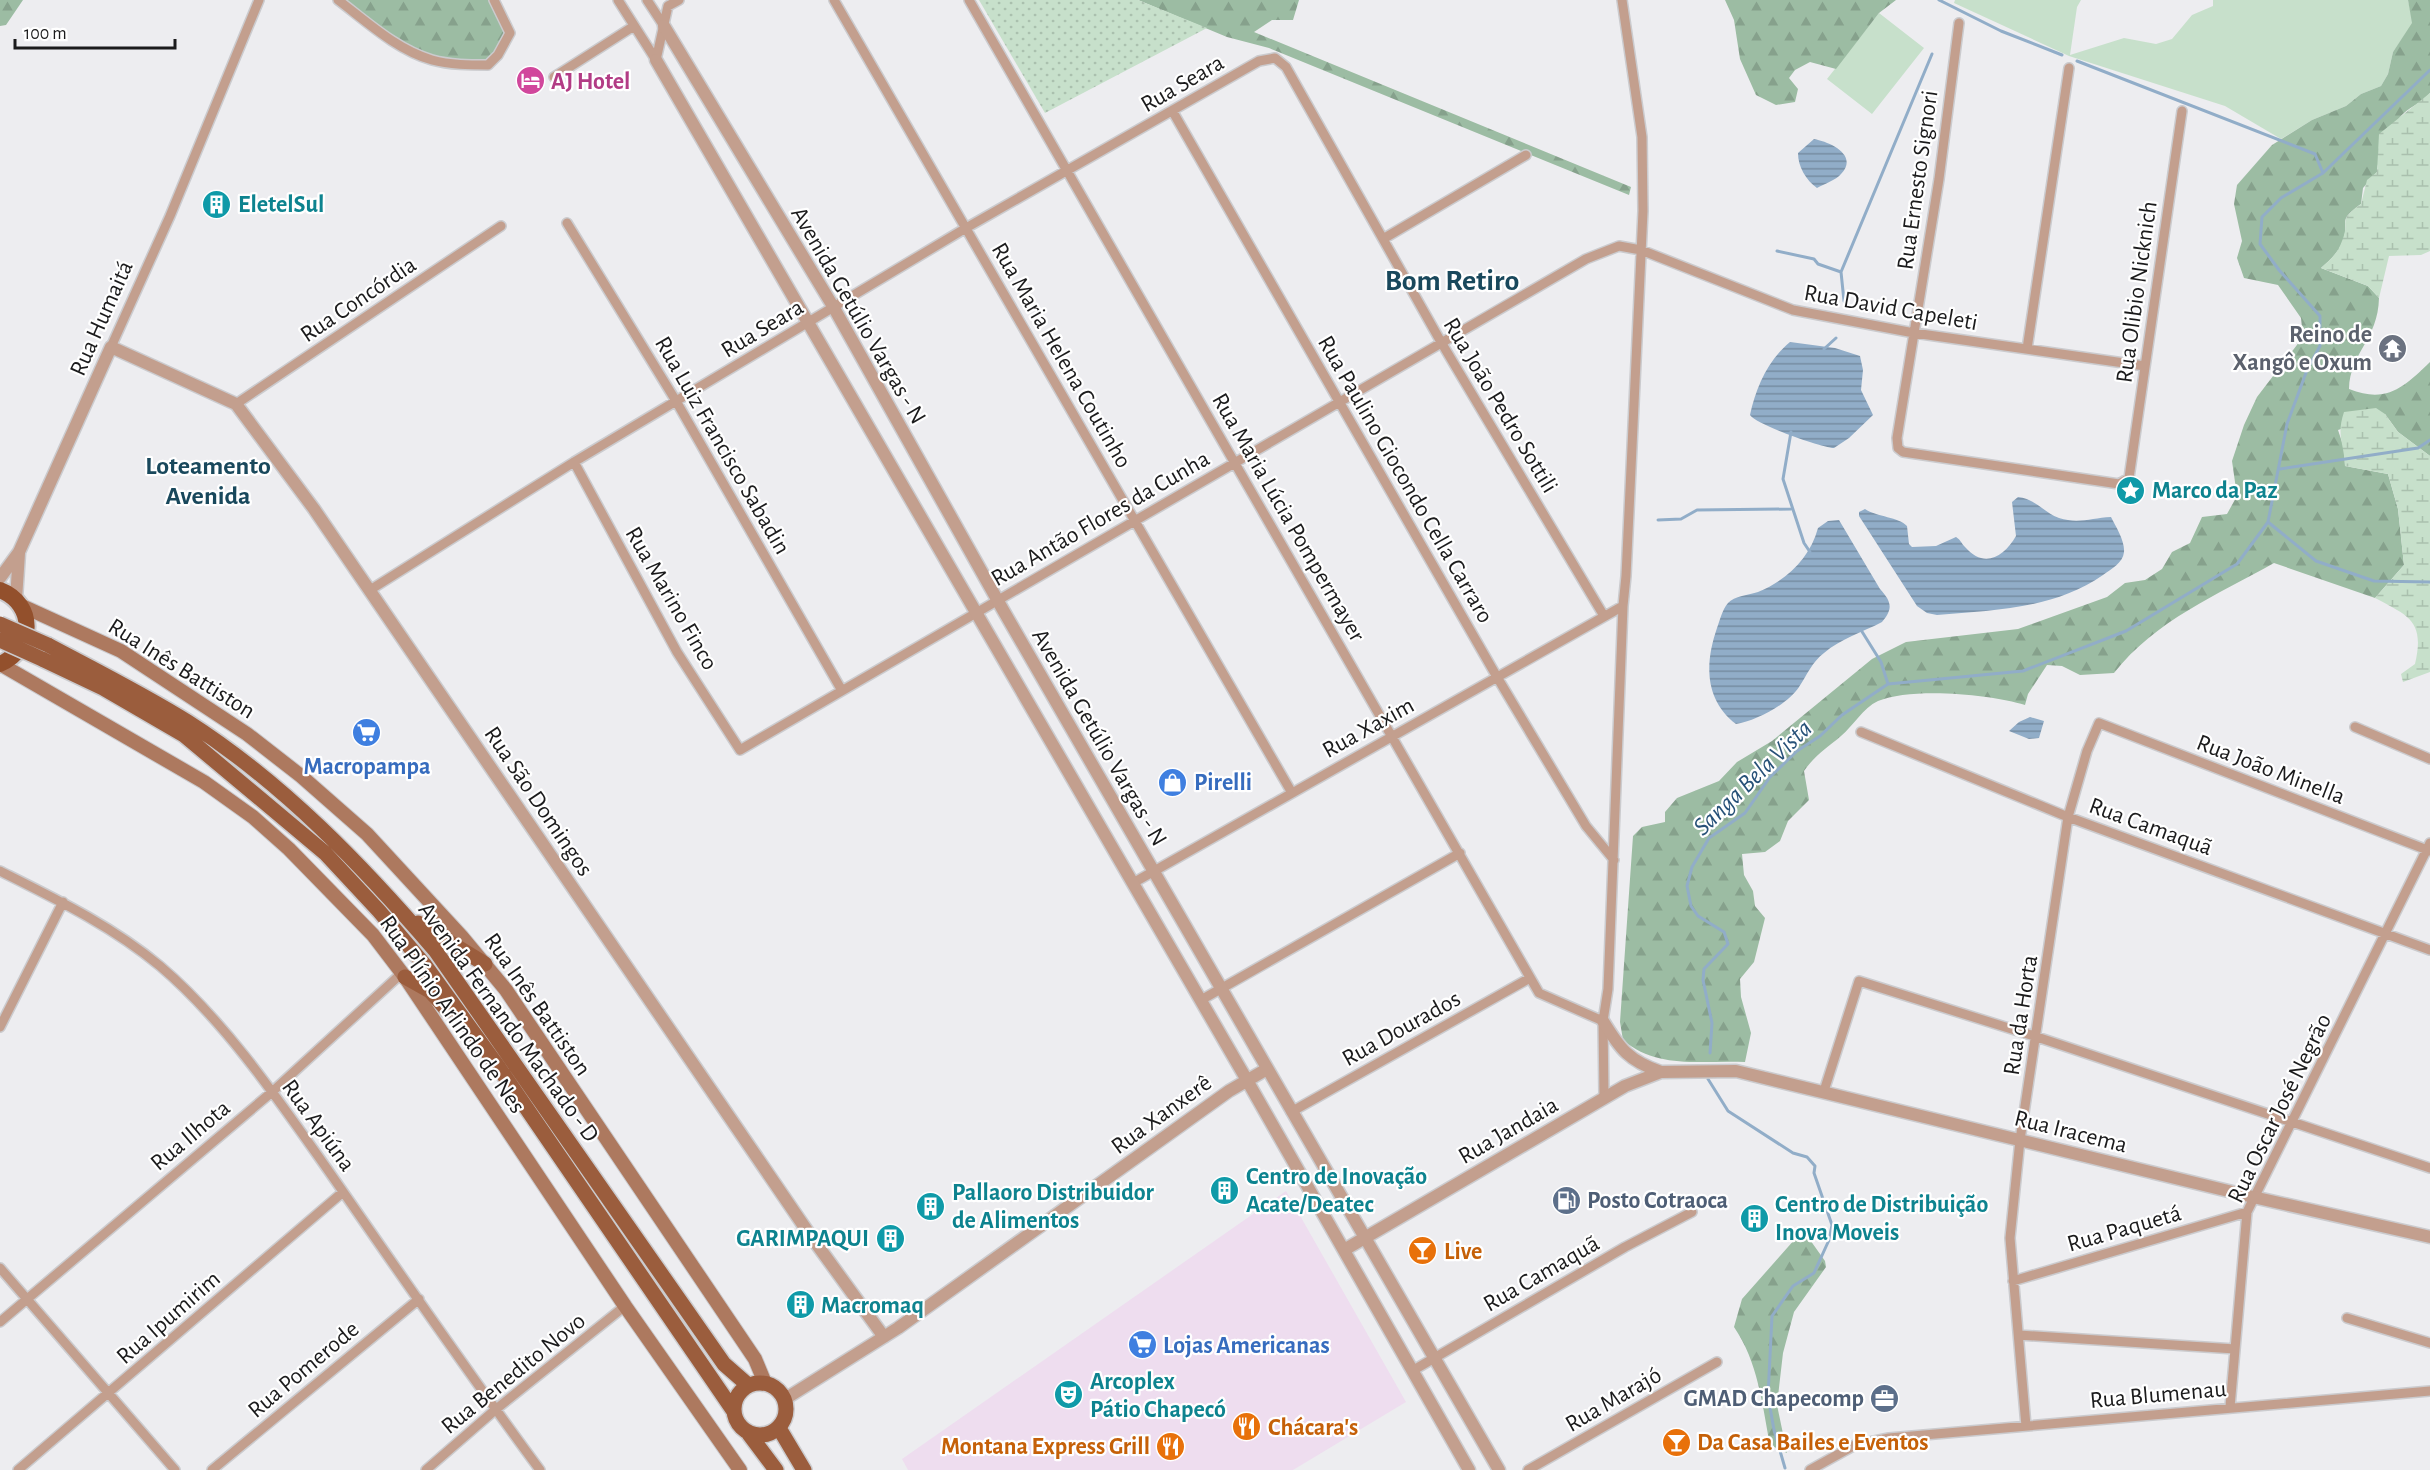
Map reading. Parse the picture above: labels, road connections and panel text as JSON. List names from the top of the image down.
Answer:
{
  "streets": {
    "main road": ["Rua Inês Battiston", "Rua Plínio Arlindo de Nes", "Avenida Fernando Machado - D"],
    "street": [
      "Rua Seara",
      "Rua Ernesto Signori",
      "Rua Olibio Nicknich",
      "Rua Concórdia",
      "Rua David Capeleti",
      "Avenida Getúlio Vargas - N",
      "Rua Humaitá",
      "Rua Maria Helena Coutinho",
      "Rua João Pedro Sottili",
      "Rua Luiz Francisco Sabadin",
      "Rua Paulino Giocondo Cella Carraro",
      "Rua Maria Lúcia Pompermayer",
      "Rua Antão Flores da Cunha",
      "Rua Marino Finco",
      "Rua Xaxim",
      "Rua João Minella",
      "Rua São Domingos",
      "Rua Camaquã",
      "Rua da Horta",
      "Rua Dourados",
      "Rua Oscar José Negrão",
      "Rua Xanxerê",
      "Rua Apiúna",
      "Rua Jandaia",
      "Rua Iracema",
      "Rua Ilhota",
      "Rua Paquetá",
      "Rua Ipumirim",
      "Rua Pomerode",
      "Rua Benedito Novo",
      "Rua Blumenau",
      "Rua Marajó"
    ]
  },
  "crossings": [
    ["Rua Seara", "Avenida Getúlio Vargas - N"],
    ["Rua Seara", "Rua Maria Helena Coutinho"],
    ["Rua Seara", "Rua João Pedro Sottili"],
    ["Rua Seara", "Rua Luiz Francisco Sabadin"],
    ["Rua Seara", "Rua Paulino Giocondo Cella Carraro"],
    ["Rua Seara", "Rua Maria Lúcia Pompermayer"],
    ["Rua Seara", "Rua Marino Finco"],
    ["Rua Seara", "Rua São Domingos"],
    ["Rua Ernesto Signori", "Rua Olibio Nicknich"],
    ["Rua Ernesto Signori", "Rua David Capeleti"],
    ["Rua Olibio Nicknich", "Rua David Capeleti"],
    ["Rua Concórdia", "Rua São Domingos"],
    ["Rua David Capeleti", "Rua Antão Flores da Cunha"],
    ["Avenida Getúlio Vargas - N", "Rua Antão Flores da Cunha"],
    ["Avenida Getúlio Vargas - N", "Rua Xaxim"],
    ["Avenida Getúlio Vargas - N", "Rua Camaquã"],
    ["Avenida Getúlio Vargas - N", "Rua Dourados"],
    ["Avenida Getúlio Vargas - N", "Rua Xanxerê"],
    ["Avenida Getúlio Vargas - N", "Rua Jandaia"],
    ["Rua Humaitá", "Rua Inês Battiston"],
    ["Rua Humaitá", "Rua São Domingos"],
    ["Rua Maria Helena Coutinho", "Rua Antão Flores da Cunha"],
    ["Rua Maria Helena Coutinho", "Rua Xaxim"],
    ["Rua João Pedro Sottili", "Rua Antão Flores da Cunha"],
    ["Rua João Pedro Sottili", "Rua Xaxim"],
    ["Rua Luiz Francisco Sabadin", "Rua Antão Flores da Cunha"],
    ["Rua Paulino Giocondo Cella Carraro", "Rua Antão Flores da Cunha"],
    ["Rua Paulino Giocondo Cella Carraro", "Rua Xaxim"],
    ["Rua Maria Lúcia Pompermayer", "Rua Antão Flores da Cunha"],
    ["Rua Maria Lúcia Pompermayer", "Rua Xaxim"],
    ["Rua Maria Lúcia Pompermayer", "Rua Dourados"],
    ["Rua Antão Flores da Cunha", "Rua Marino Finco"],
    ["Rua Inês Battiston", "Avenida Fernando Machado - D"],
    ["Rua Inês Battiston", "Rua Xanxerê"],
    ["Rua João Minella", "Rua da Horta"],
    ["Rua João Minella", "Rua Oscar José Negrão"],
    ["Rua São Domingos", "Rua Xanxerê"],
    ["Rua Camaquã", "Rua da Horta"],
    ["Rua Camaquã", "Rua Oscar José Negrão"],
    ["Rua Plínio Arlindo de Nes", "Rua Ilhota"],
    ["Rua Plínio Arlindo de Nes", "Rua Benedito Novo"],
    ["Rua da Horta", "Rua Iracema"],
    ["Rua da Horta", "Rua Paquetá"],
    ["Rua da Horta", "Rua Blumenau"],
    ["Avenida Fernando Machado - D", "Rua Xanxerê"],
    ["Rua Oscar José Negrão", "Rua Iracema"],
    ["Rua Oscar José Negrão", "Rua Paquetá"],
    ["Rua Oscar José Negrão", "Rua Blumenau"],
    ["Rua Apiúna", "Rua Ilhota"],
    ["Rua Apiúna", "Rua Ipumirim"],
    ["Rua Apiúna", "Rua Pomerode"],
    ["Rua Apiúna", "Rua Benedito Novo"],
    ["Rua Jandaia", "Rua Iracema"]
  ],
  "districts": ["Bom Retiro", "Loteamento Avenida"],
  "water": ["Sanga Bela Vista"],
  "places": {
    "hotel": ["AJ Hotel"],
    "building": [
      "EletelSul",
      "Centro de Inovação Acate/Deatec",
      "Pallaoro Distribuidor de Alimentos",
      "Centro de Distribuição Inova Moveis",
      "GARIMPAQUI",
      "Macromaq"
    ],
    "temple": ["Reino de Xangô e Oxum"],
    "place": ["Marco da Paz"],
    "supermarket": ["Macropampa", "Lojas Americanas"],
    "shop": ["Pirelli"],
    "fuel station": ["Posto Cotraoca"],
    "bar": ["Live", "Da Casa Bailes e Eventos"],
    "theatre": ["Arcoplex Pátio Chapecó"],
    "office": ["GMAD Chapecomp"],
    "restaurant": ["Chácara's", "Montana Express Grill"]
  },
  "scale_bar": "100 m"
}
